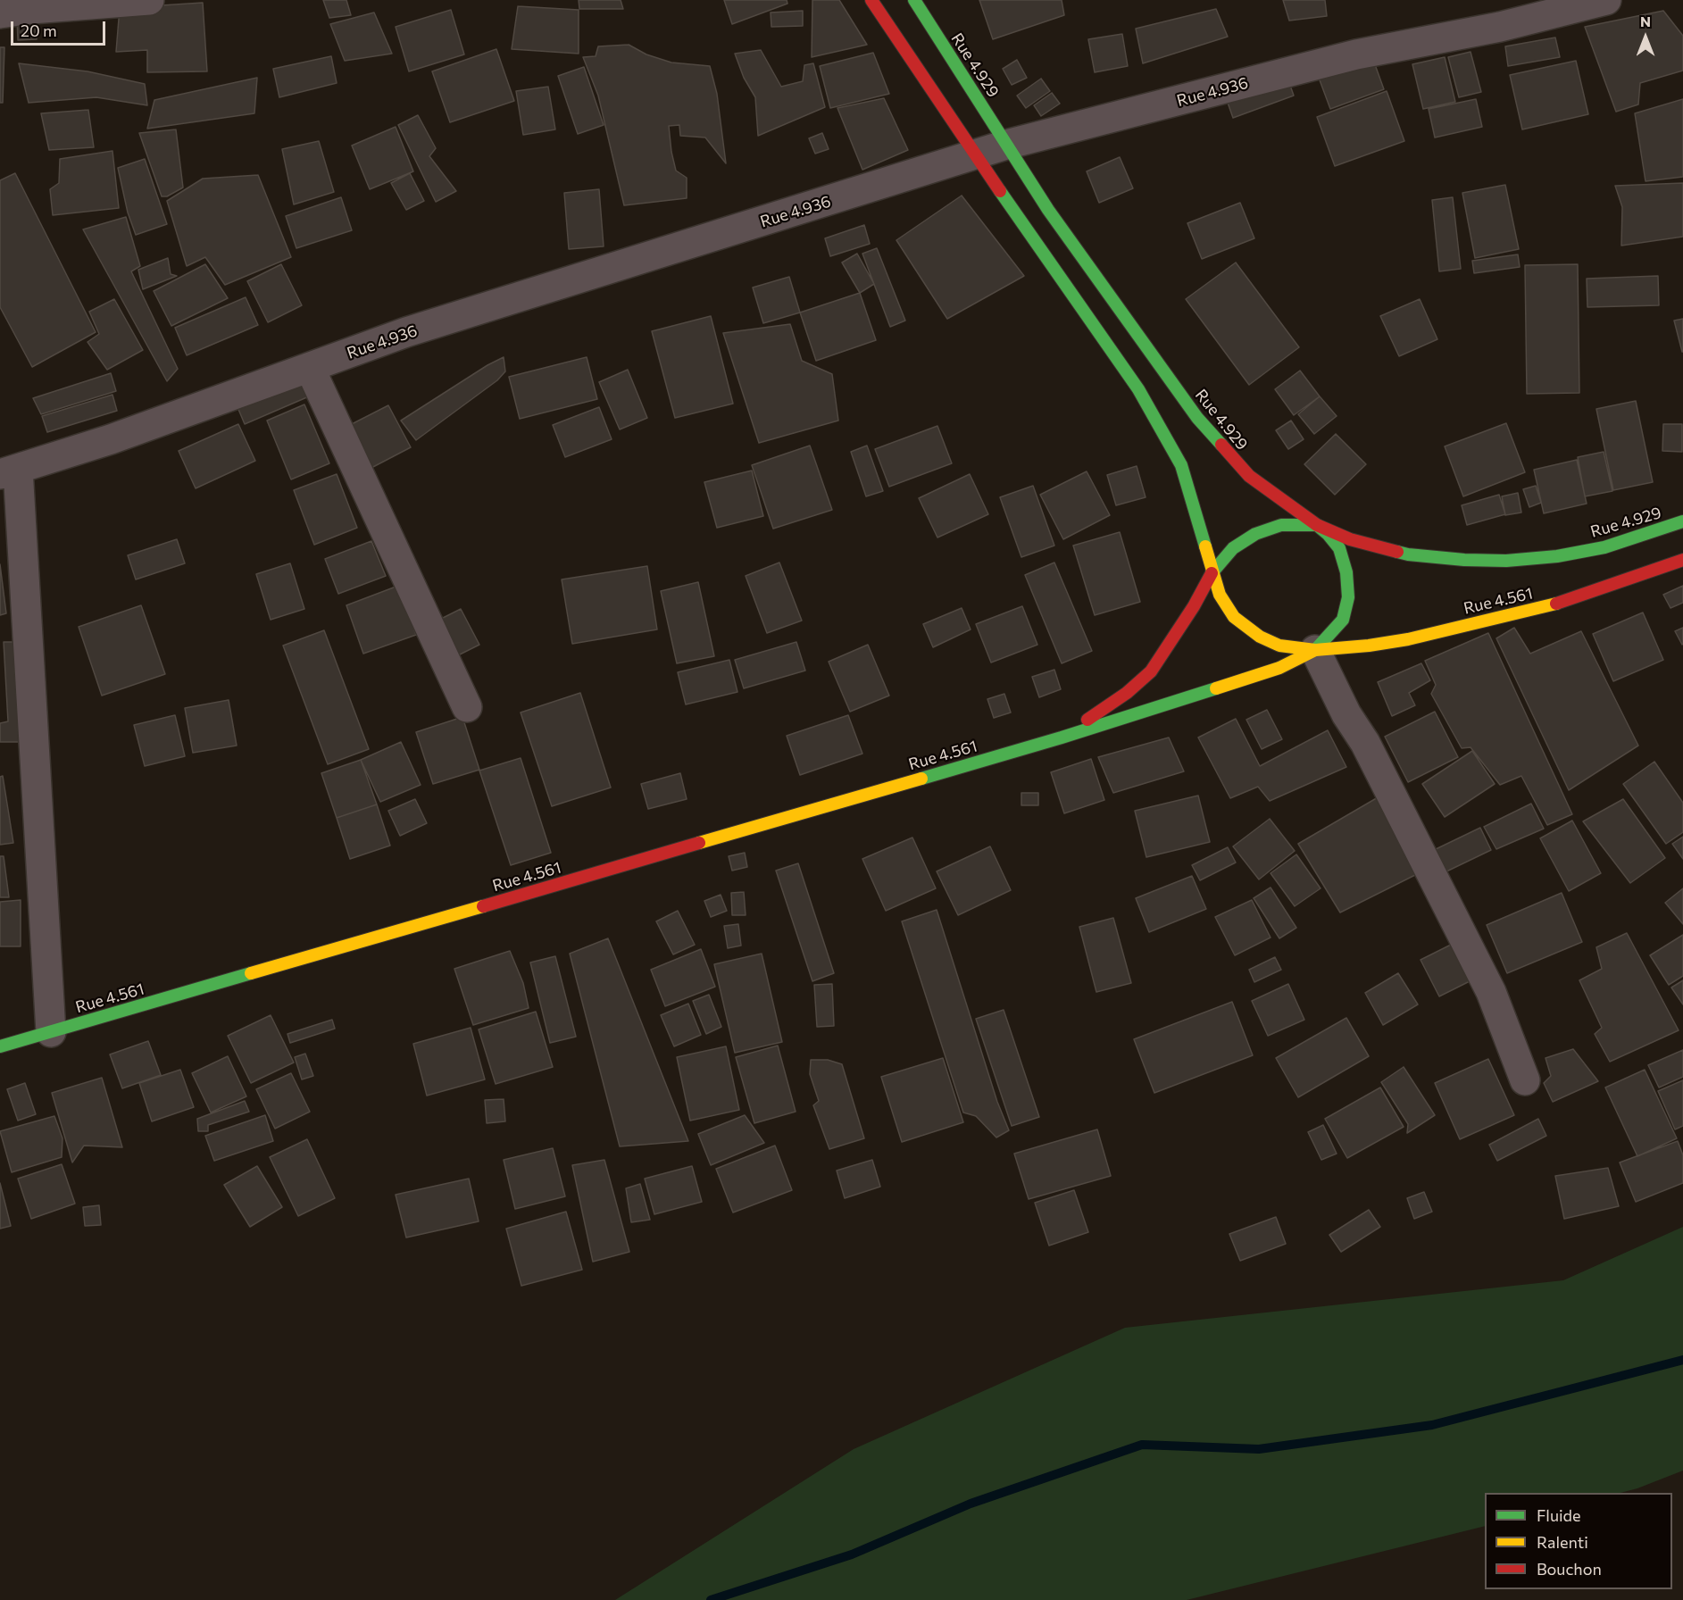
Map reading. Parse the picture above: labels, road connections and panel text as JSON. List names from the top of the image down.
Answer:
{
  "streets": {
    "main road": ["Rue 4.929", "Rue 4.561"],
    "street": ["Rue 4.936"]
  },
  "crossings": [
    ["Rue 4.929", "Rue 4.936"],
    ["Rue 4.929", "Rue 4.561"]
  ],
  "legend": ["Fluide", "Ralenti", "Bouchon"],
  "scale_bar": "20 m",
  "north": "top"
}
